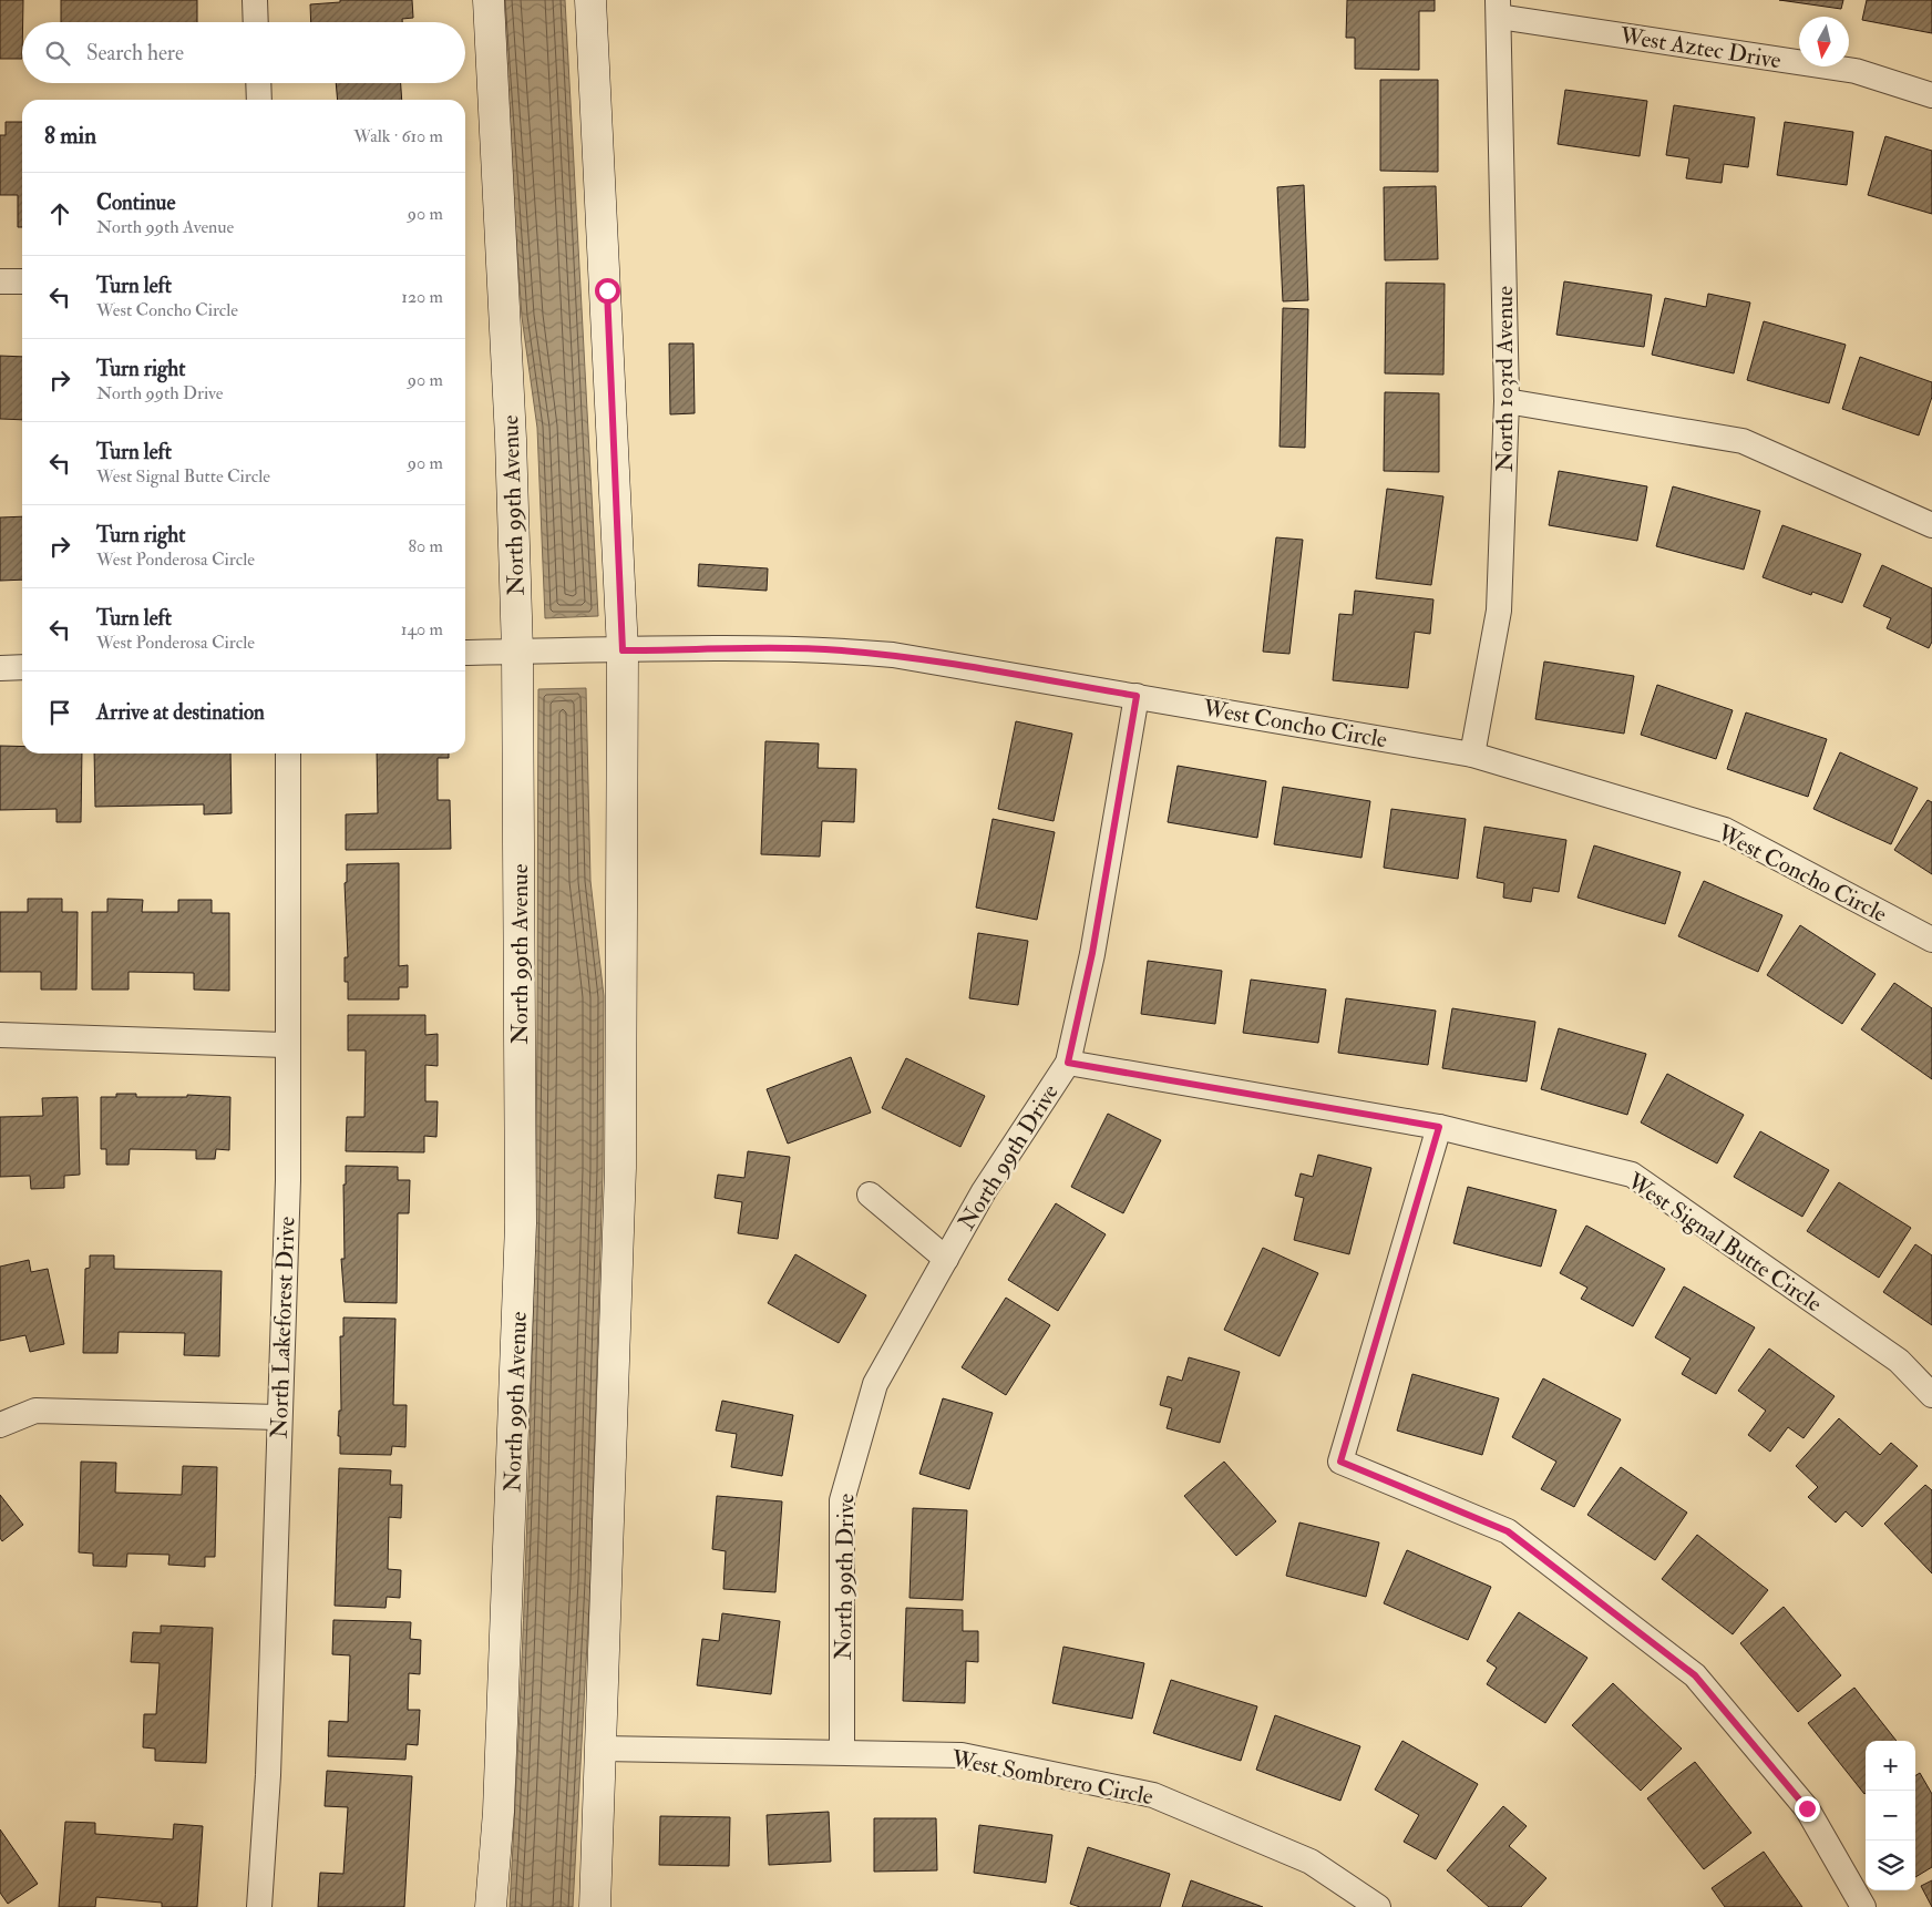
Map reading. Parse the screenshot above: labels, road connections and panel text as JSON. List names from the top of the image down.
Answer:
{
  "streets": {
    "main road": ["North 99th Avenue"],
    "street": [
      "West Aztec Drive",
      "North 103rd Avenue",
      "West Concho Circle",
      "North 99th Drive",
      "West Signal Butte Circle",
      "North Lakeforest Drive",
      "West Sombrero Circle"
    ]
  },
  "crossings": [
    ["West Aztec Drive", "North 103rd Avenue"],
    ["North 103rd Avenue", "West Concho Circle"],
    ["North 99th Avenue", "West Concho Circle"],
    ["West Concho Circle", "North 99th Drive"],
    ["North 99th Drive", "West Signal Butte Circle"],
    ["North 99th Drive", "West Sombrero Circle"]
  ],
  "north": "bottom",
  "page": {
    "search": "Search here",
    "heading": ["8 min", "Walk · 610 m"],
    "list": [
      ["Continue", "North 99th Avenue", "90 m"],
      ["Turn left", "West Concho Circle", "120 m"],
      ["Turn right", "North 99th Drive", "90 m"],
      ["Turn left", "West Signal Butte Circle", "90 m"],
      ["Turn right", "West Ponderosa Circle", "80 m"],
      ["Turn left", "West Ponderosa Circle", "140 m"],
      "Arrive at destination"
    ],
    "map_buttons": ["+", "−"]
  }
}
